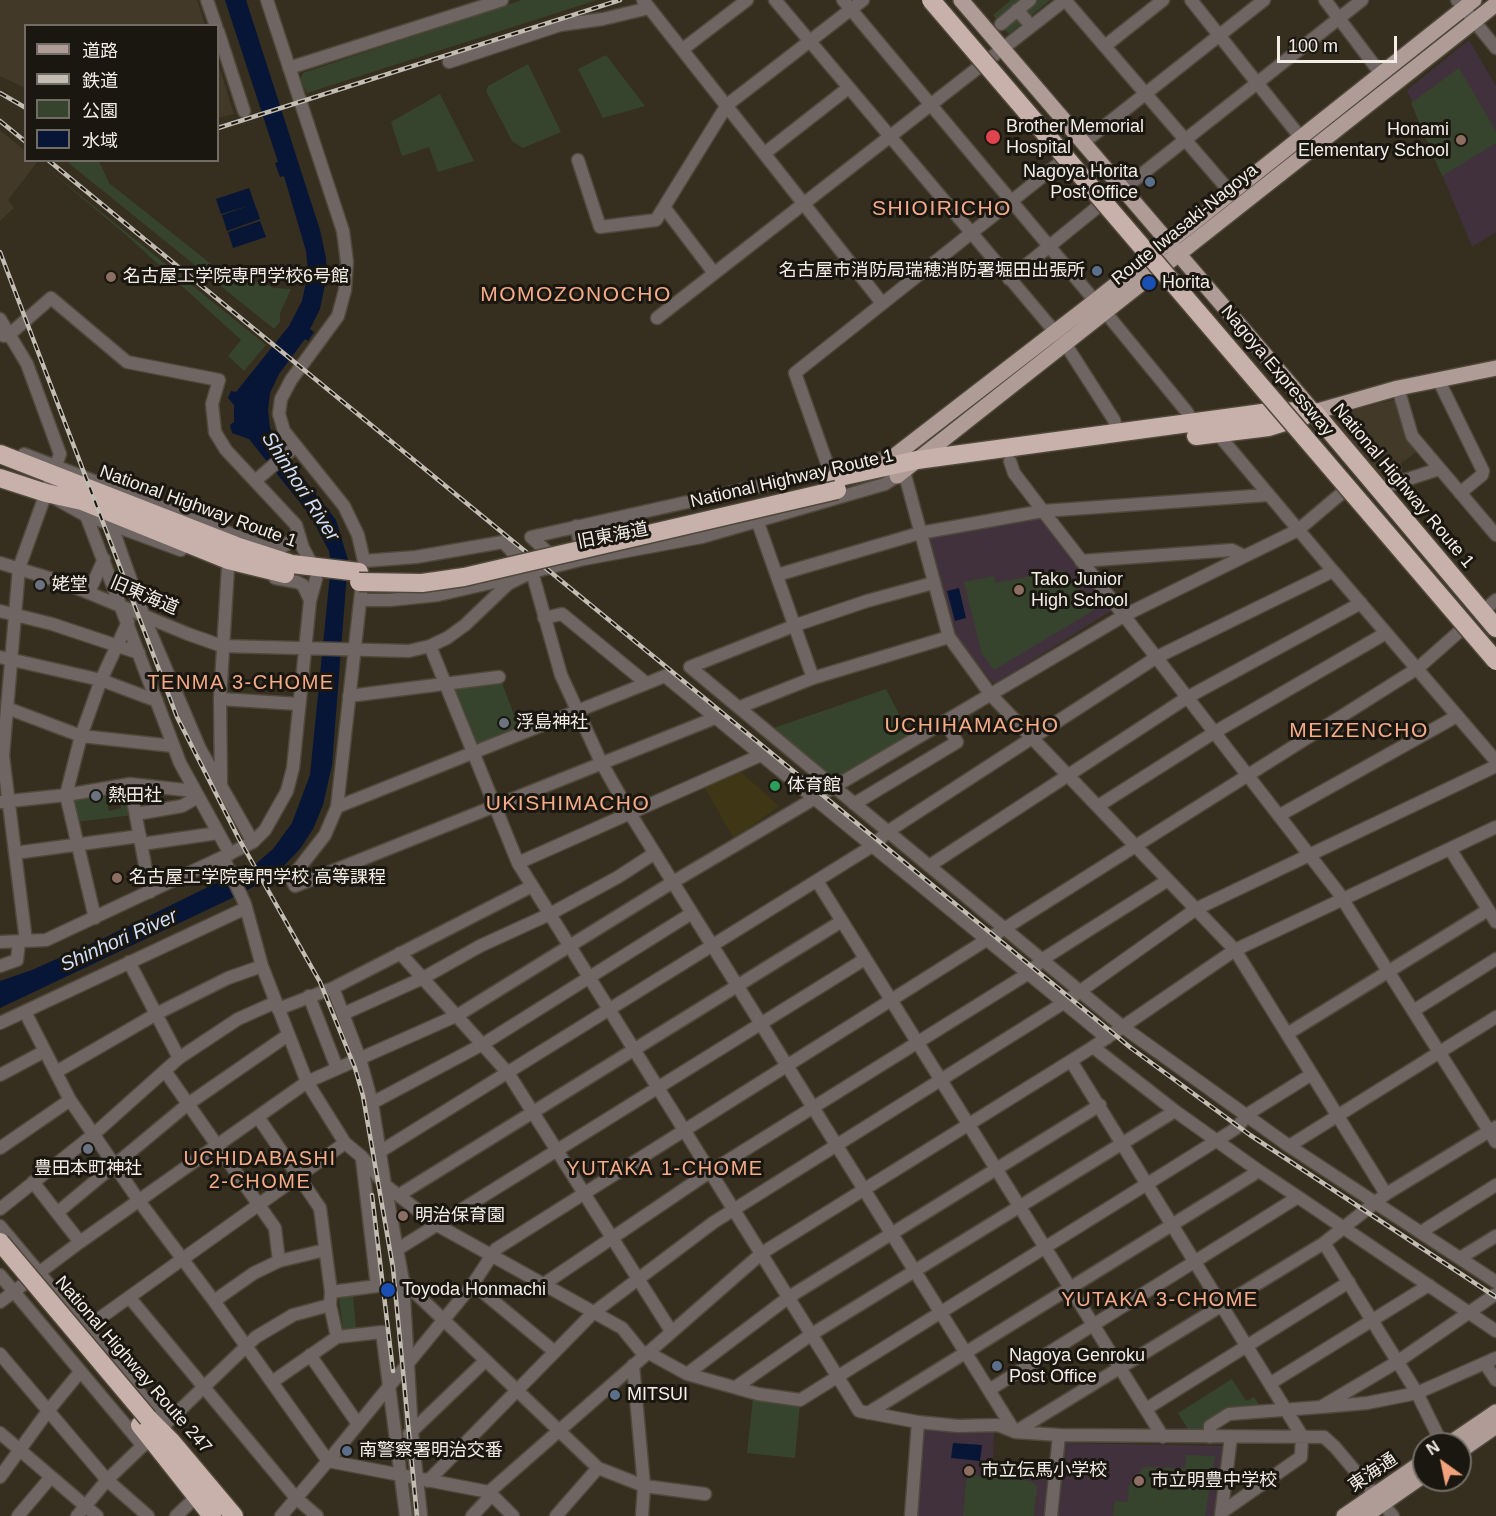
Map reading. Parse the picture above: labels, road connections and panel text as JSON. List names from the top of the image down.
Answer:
{
  "streets": {
    "highway": ["Nagoya Expressway", "National Highway Route 1", "National Highway Route 247"],
    "main road": ["Route Iwasaki-Nagoya", "東海通"],
    "street": ["旧東海道"]
  },
  "crossings": [
    ["Route Iwasaki-Nagoya", "National Highway Route 1"],
    ["Route Iwasaki-Nagoya", "旧東海道"],
    ["National Highway Route 1", "旧東海道"]
  ],
  "districts": [
    "SHIOIRICHO",
    "MOMOZONOCHO",
    "TENMA 3-CHOME",
    "UCHIHAMACHO",
    "MEIZENCHO",
    "UKISHIMACHO",
    "UCHIDABASHI 2-CHOME",
    "YUTAKA 1-CHOME",
    "YUTAKA 3-CHOME"
  ],
  "water": ["Shinhori River"],
  "places": [
    "Brother Memorial Hospital",
    "Honami Elementary School",
    "Nagoya Horita Post Office",
    "名古屋市消防局瑞穂消防署堀田出張所",
    "名古屋工学院専門学校6号館",
    "Horita",
    "姥堂",
    "Tako Junior High School",
    "浮島神社",
    "体育館",
    "熱田社",
    "名古屋工学院専門学校 高等課程",
    "豊田本町神社",
    "明治保育園",
    "Toyoda Honmachi",
    "Nagoya Genroku Post Office",
    "MITSUI",
    "南警察署明治交番",
    "市立伝馬小学校",
    "市立明豊中学校"
  ],
  "legend": [
    "道路",
    "鉄道",
    "公園",
    "水域"
  ],
  "scale_bar": "100 m",
  "north": "top left"
}
